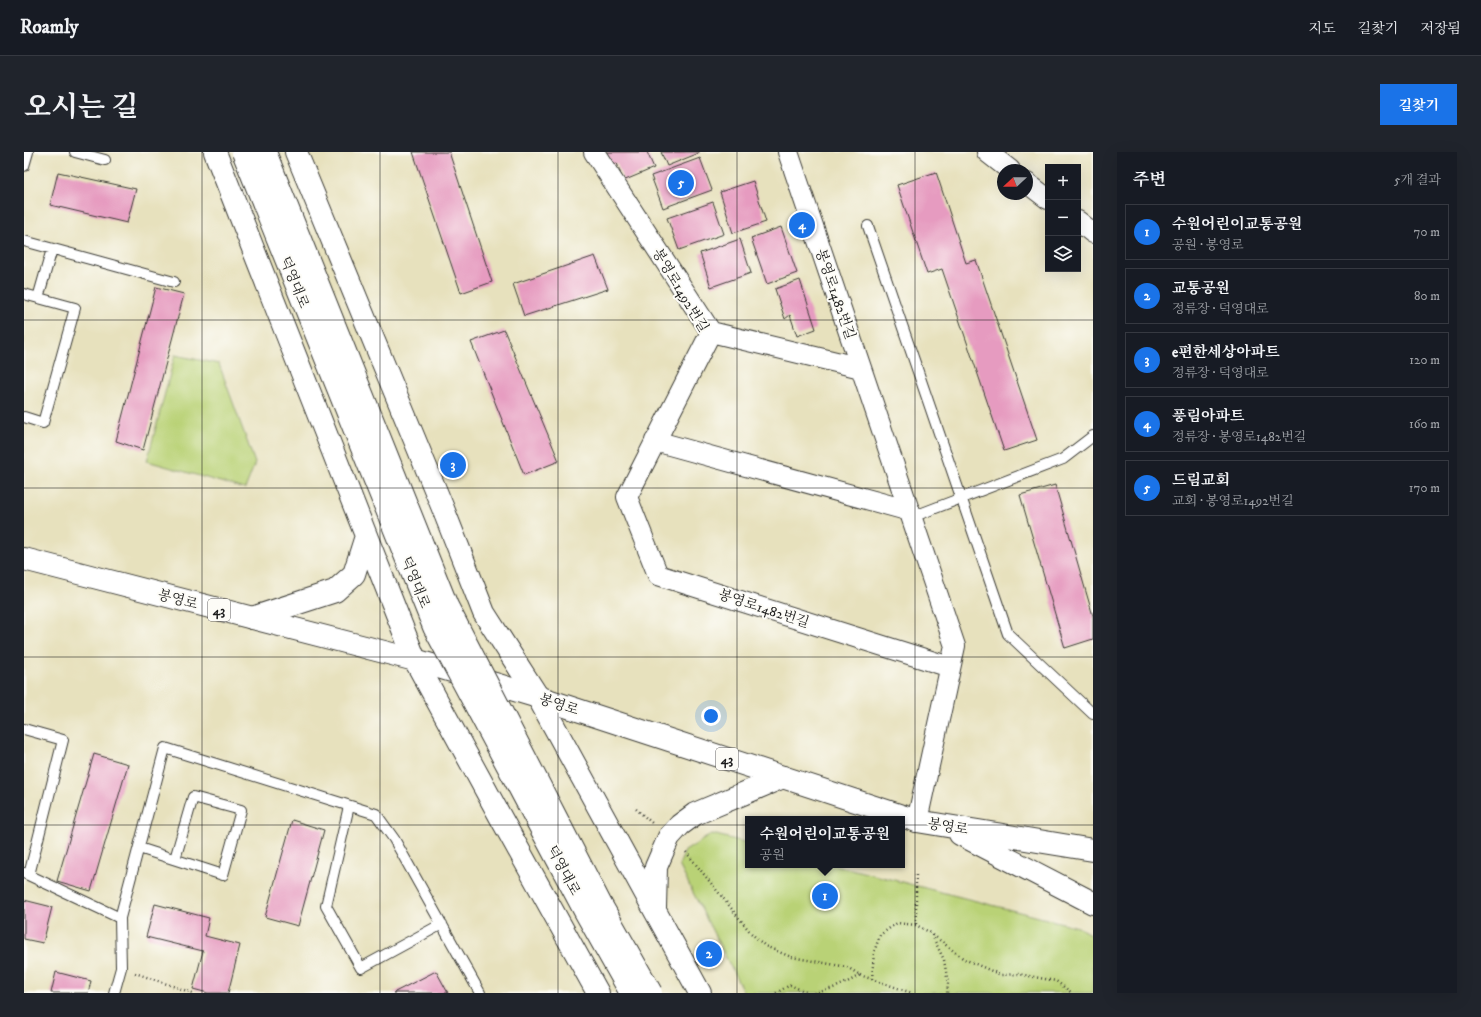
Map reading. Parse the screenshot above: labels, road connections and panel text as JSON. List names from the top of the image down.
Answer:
{
  "streets": {
    "main road": ["덕영대로", "봉영로", "43"],
    "street": ["봉영로1492번길", "봉영로1482번길"]
  },
  "crossings": [
    ["봉영로1492번길", "봉영로1482번길"],
    ["봉영로1482번길", "봉영로"]
  ],
  "north": "left",
  "page": {
    "header": "Roamly",
    "nav": ["지도", "길찾기", "저장됨"],
    "title": "오시는 길",
    "buttons": "길찾기",
    "heading": ["주변", "5개 결과"],
    "map_buttons": ["+", "−"],
    "pins": [
      "5",
      "4",
      "3",
      "1",
      "2"
    ],
    "list": [
      {
        "mark": "1",
        "name": "수원어린이교통공원",
        "note": "공원 · 봉영로",
        "value": "70 m"
      },
      {
        "mark": "2",
        "name": "교통공원",
        "note": "정류장 · 덕영대로",
        "value": "80 m"
      },
      {
        "mark": "3",
        "name": "e편한세상아파트",
        "note": "정류장 · 덕영대로",
        "value": "120 m"
      },
      {
        "mark": "4",
        "name": "풍림아파트",
        "note": "정류장 · 봉영로1482번길",
        "value": "160 m"
      },
      {
        "mark": "5",
        "name": "드림교회",
        "note": "교회 · 봉영로1492번길",
        "value": "170 m"
      }
    ],
    "popup": ["수원어린이교통공원", "공원"]
  }
}
